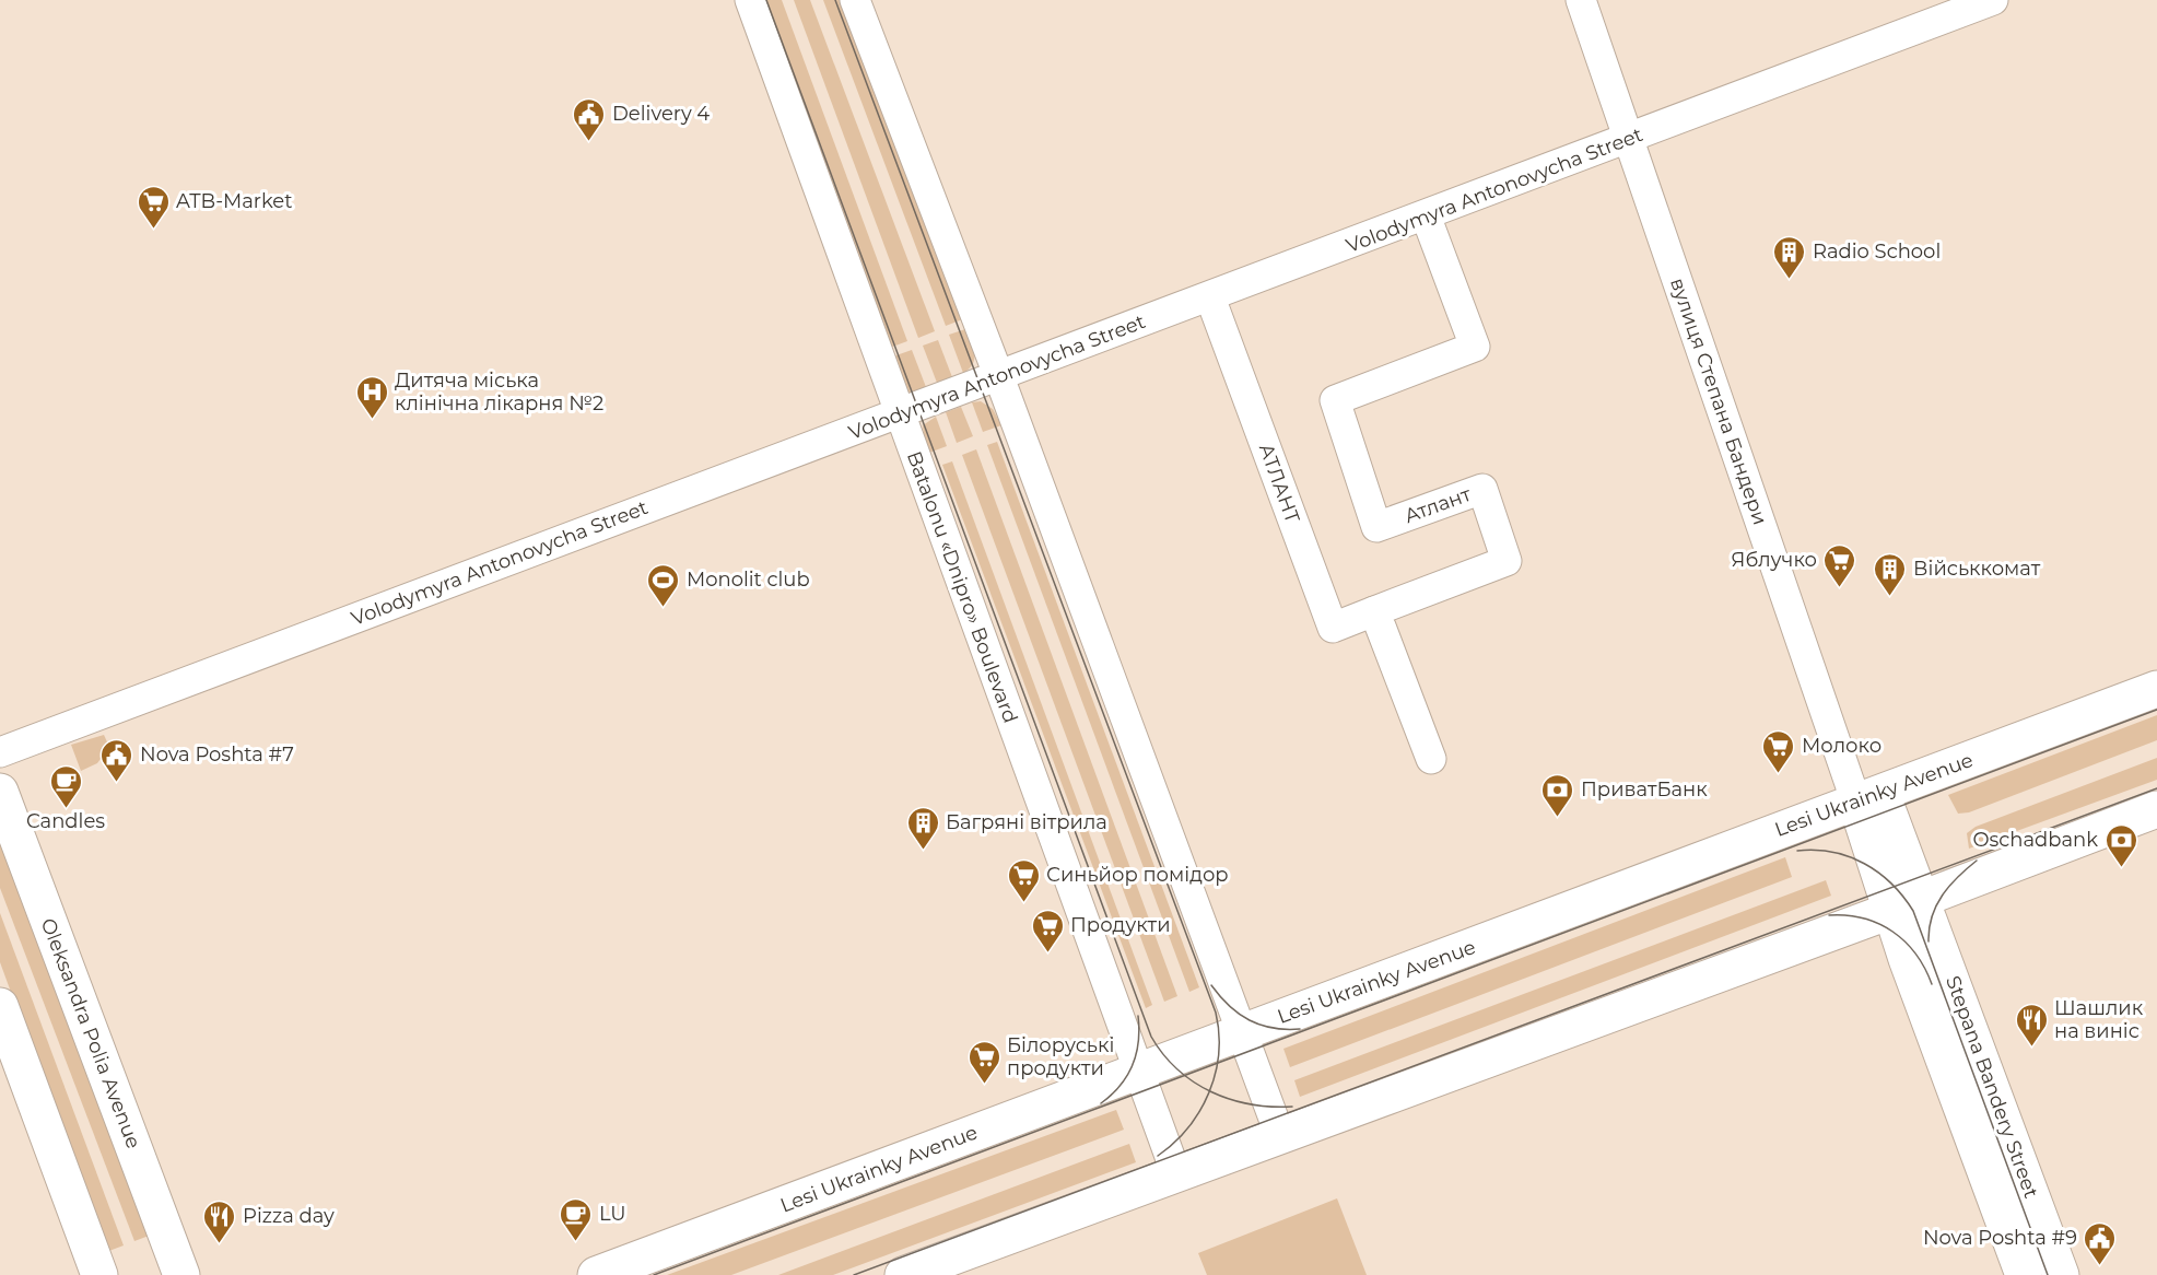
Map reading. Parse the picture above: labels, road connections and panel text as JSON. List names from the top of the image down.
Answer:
{
  "streets": {
    "main road": [
      "вулиця Степана Бандери",
      "Lesi Ukrainky Avenue",
      "Oleksandra Polia Avenue",
      "Stepana Bandery Street"
    ],
    "street": [
      "Volodymyra Antonovycha Street",
      "АТЛАНТ",
      "Атлант",
      "Batalonu «Dnipro» Boulevard"
    ]
  },
  "crossings": [
    ["Volodymyra Antonovycha Street", "вулиця Степана Бандери"],
    ["Volodymyra Antonovycha Street", "АТЛАНТ"],
    ["Volodymyra Antonovycha Street", "Атлант"],
    ["Volodymyra Antonovycha Street", "Batalonu «Dnipro» Boulevard"],
    ["вулиця Степана Бандери", "Lesi Ukrainky Avenue"],
    ["вулиця Степана Бандери", "Stepana Bandery Street"],
    ["АТЛАНТ", "Атлант"],
    ["Batalonu «Dnipro» Boulevard", "Lesi Ukrainky Avenue"]
  ],
  "places": {
    "public building": ["Delivery 4", "Nova Poshta #7", "Nova Poshta #9"],
    "supermarket": [
      "ATB-Market",
      "Яблучко",
      "Молоко",
      "Синьйор помідор",
      "Продукти",
      "Білоруські продукти"
    ],
    "building": ["Radio School", "Військкомат", "Багряні вітрила"],
    "hospital": ["Дитяча міська клінічна лікарня №2"],
    "sports": ["Monolit club"],
    "cafe": ["Candles", "LU"],
    "bank": ["ПриватБанк", "Oschadbank"],
    "restaurant": ["Шашлик на виніс", "Pizza day"]
  }
}
